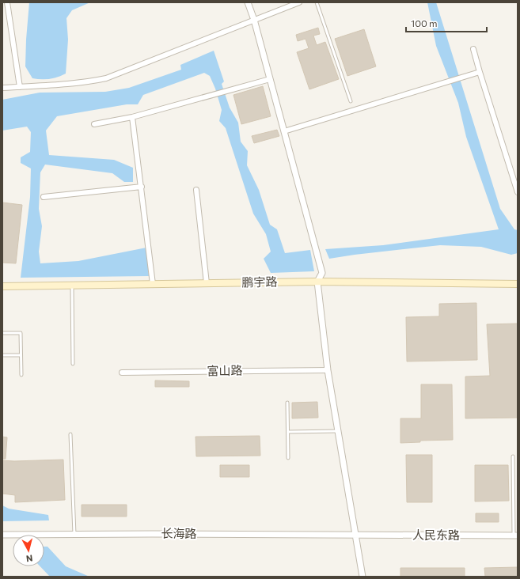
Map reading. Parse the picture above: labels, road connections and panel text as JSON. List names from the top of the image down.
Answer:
{
  "streets": {
    "main road": ["鹏宇路"],
    "street": ["富山路", "长海路", "人民东路"]
  },
  "crossings": [
    ["长海路", "人民东路"]
  ],
  "scale_bar": "100 m",
  "north": "bottom"
}
